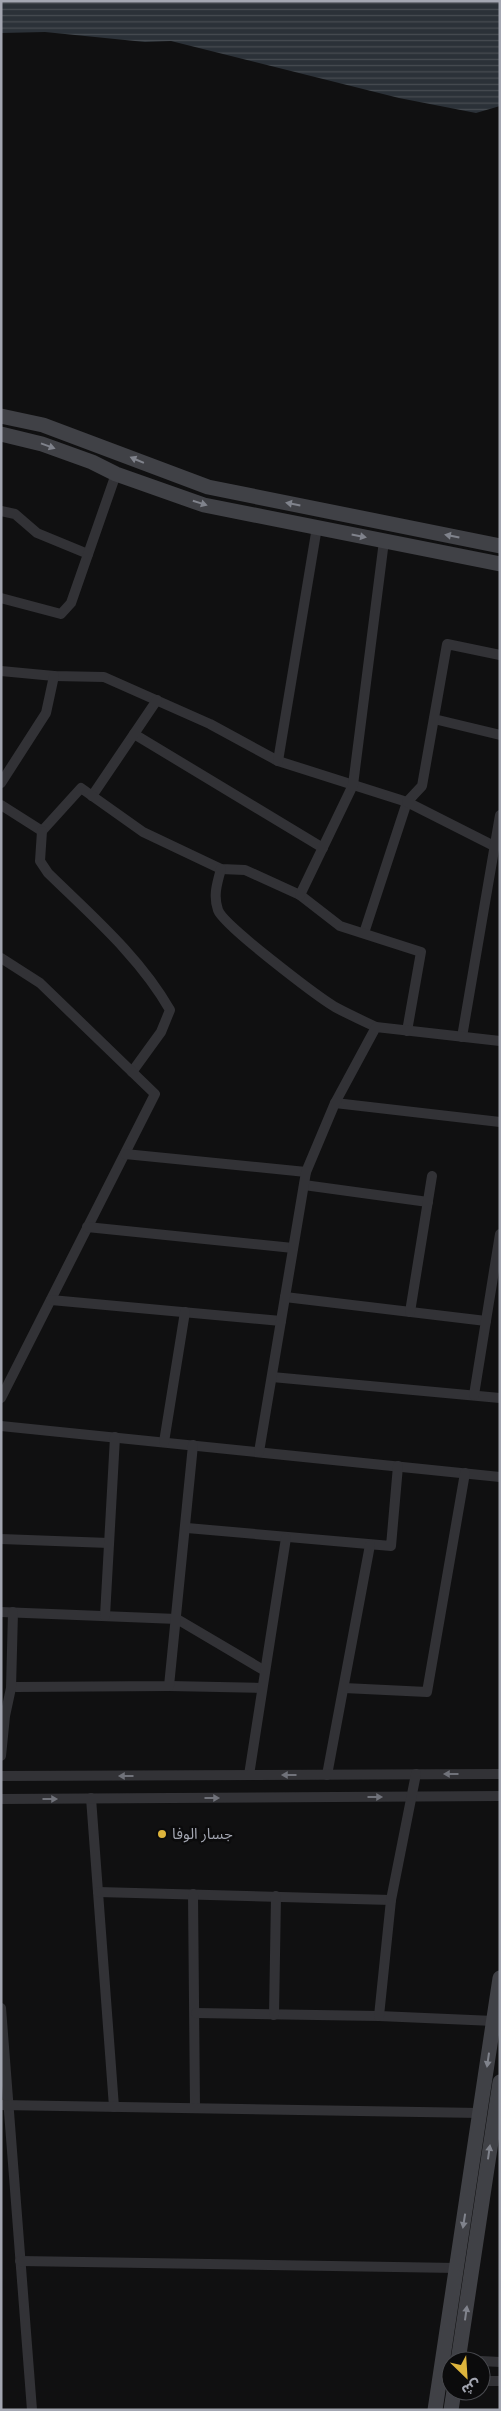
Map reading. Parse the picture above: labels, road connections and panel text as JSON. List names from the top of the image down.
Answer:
{
  "places": ["جسار الوفا"],
  "north": "bottom right"
}
